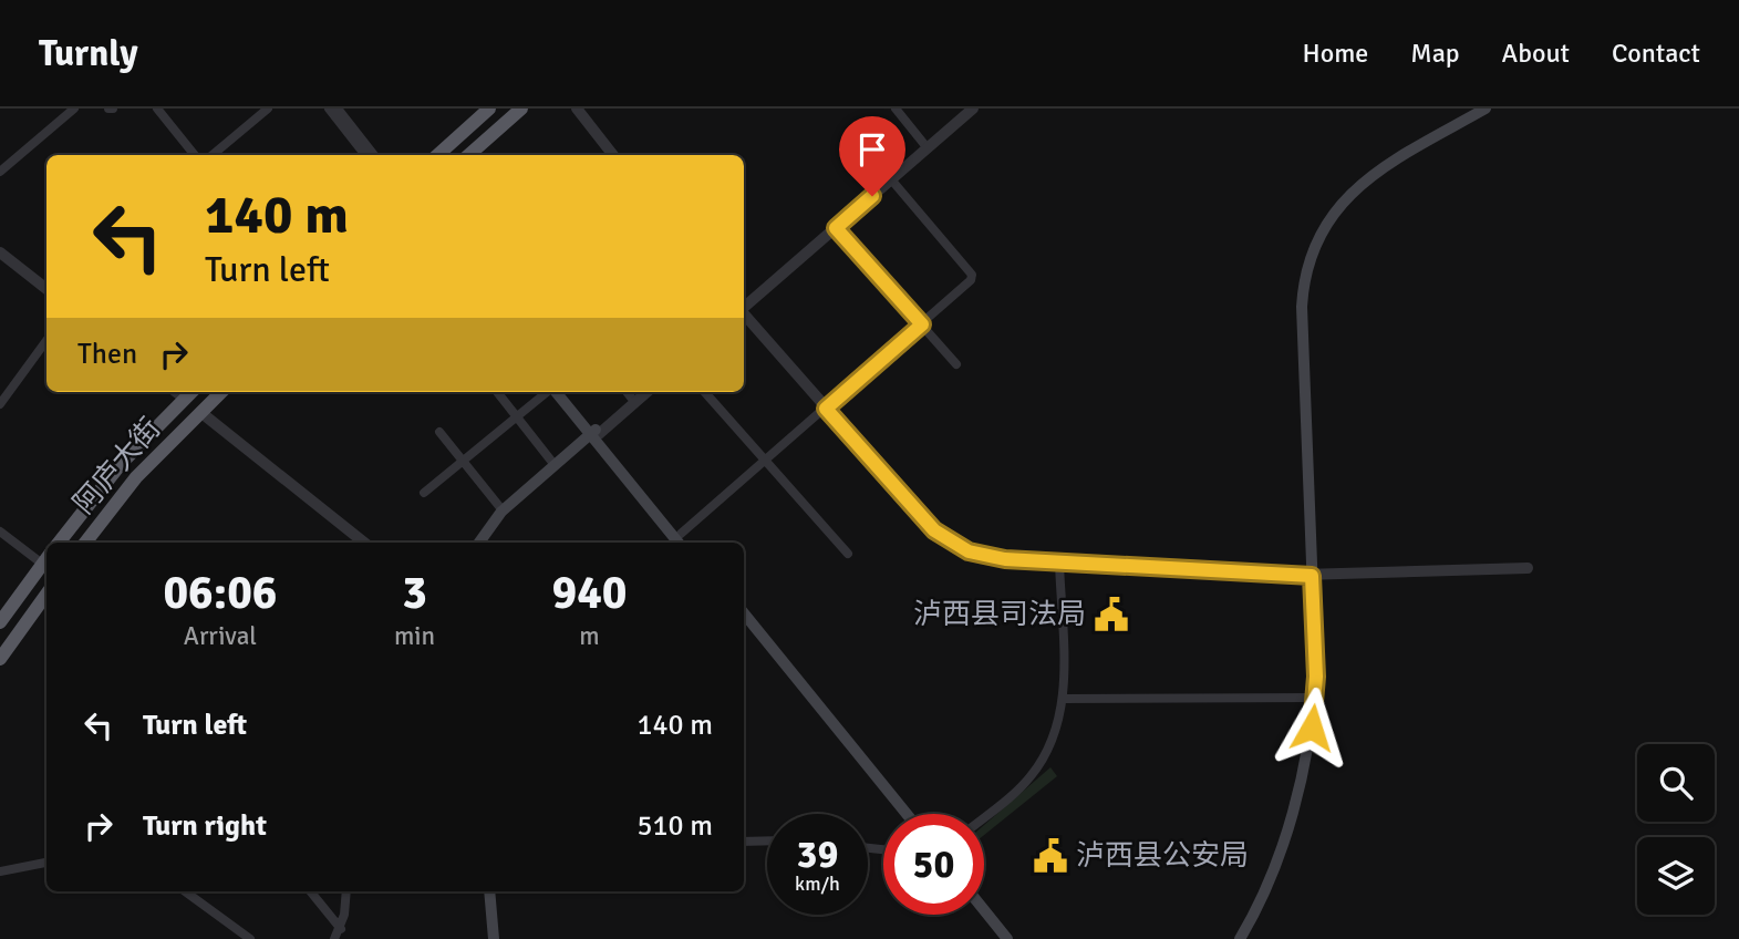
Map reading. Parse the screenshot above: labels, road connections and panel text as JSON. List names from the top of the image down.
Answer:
{
  "streets": {
    "highway": ["阿庐大街"]
  },
  "places": {
    "public building": ["泸西县司法局", "泸西县公安局"]
  },
  "page": {
    "header": "Turnly",
    "nav": [
      "Home",
      "Map",
      "About",
      "Contact"
    ],
    "turn": ["140 m", "Turn left"],
    "then": "Then",
    "eta": [
      "06:06",
      "Arrival",
      "3",
      "min",
      "940",
      "m"
    ],
    "list": [
      {
        "name": "Turn left",
        "value": "140 m"
      },
      {
        "name": "Turn right",
        "value": "510 m"
      }
    ],
    "speed": "39 km/h",
    "limit": "50"
  }
}
